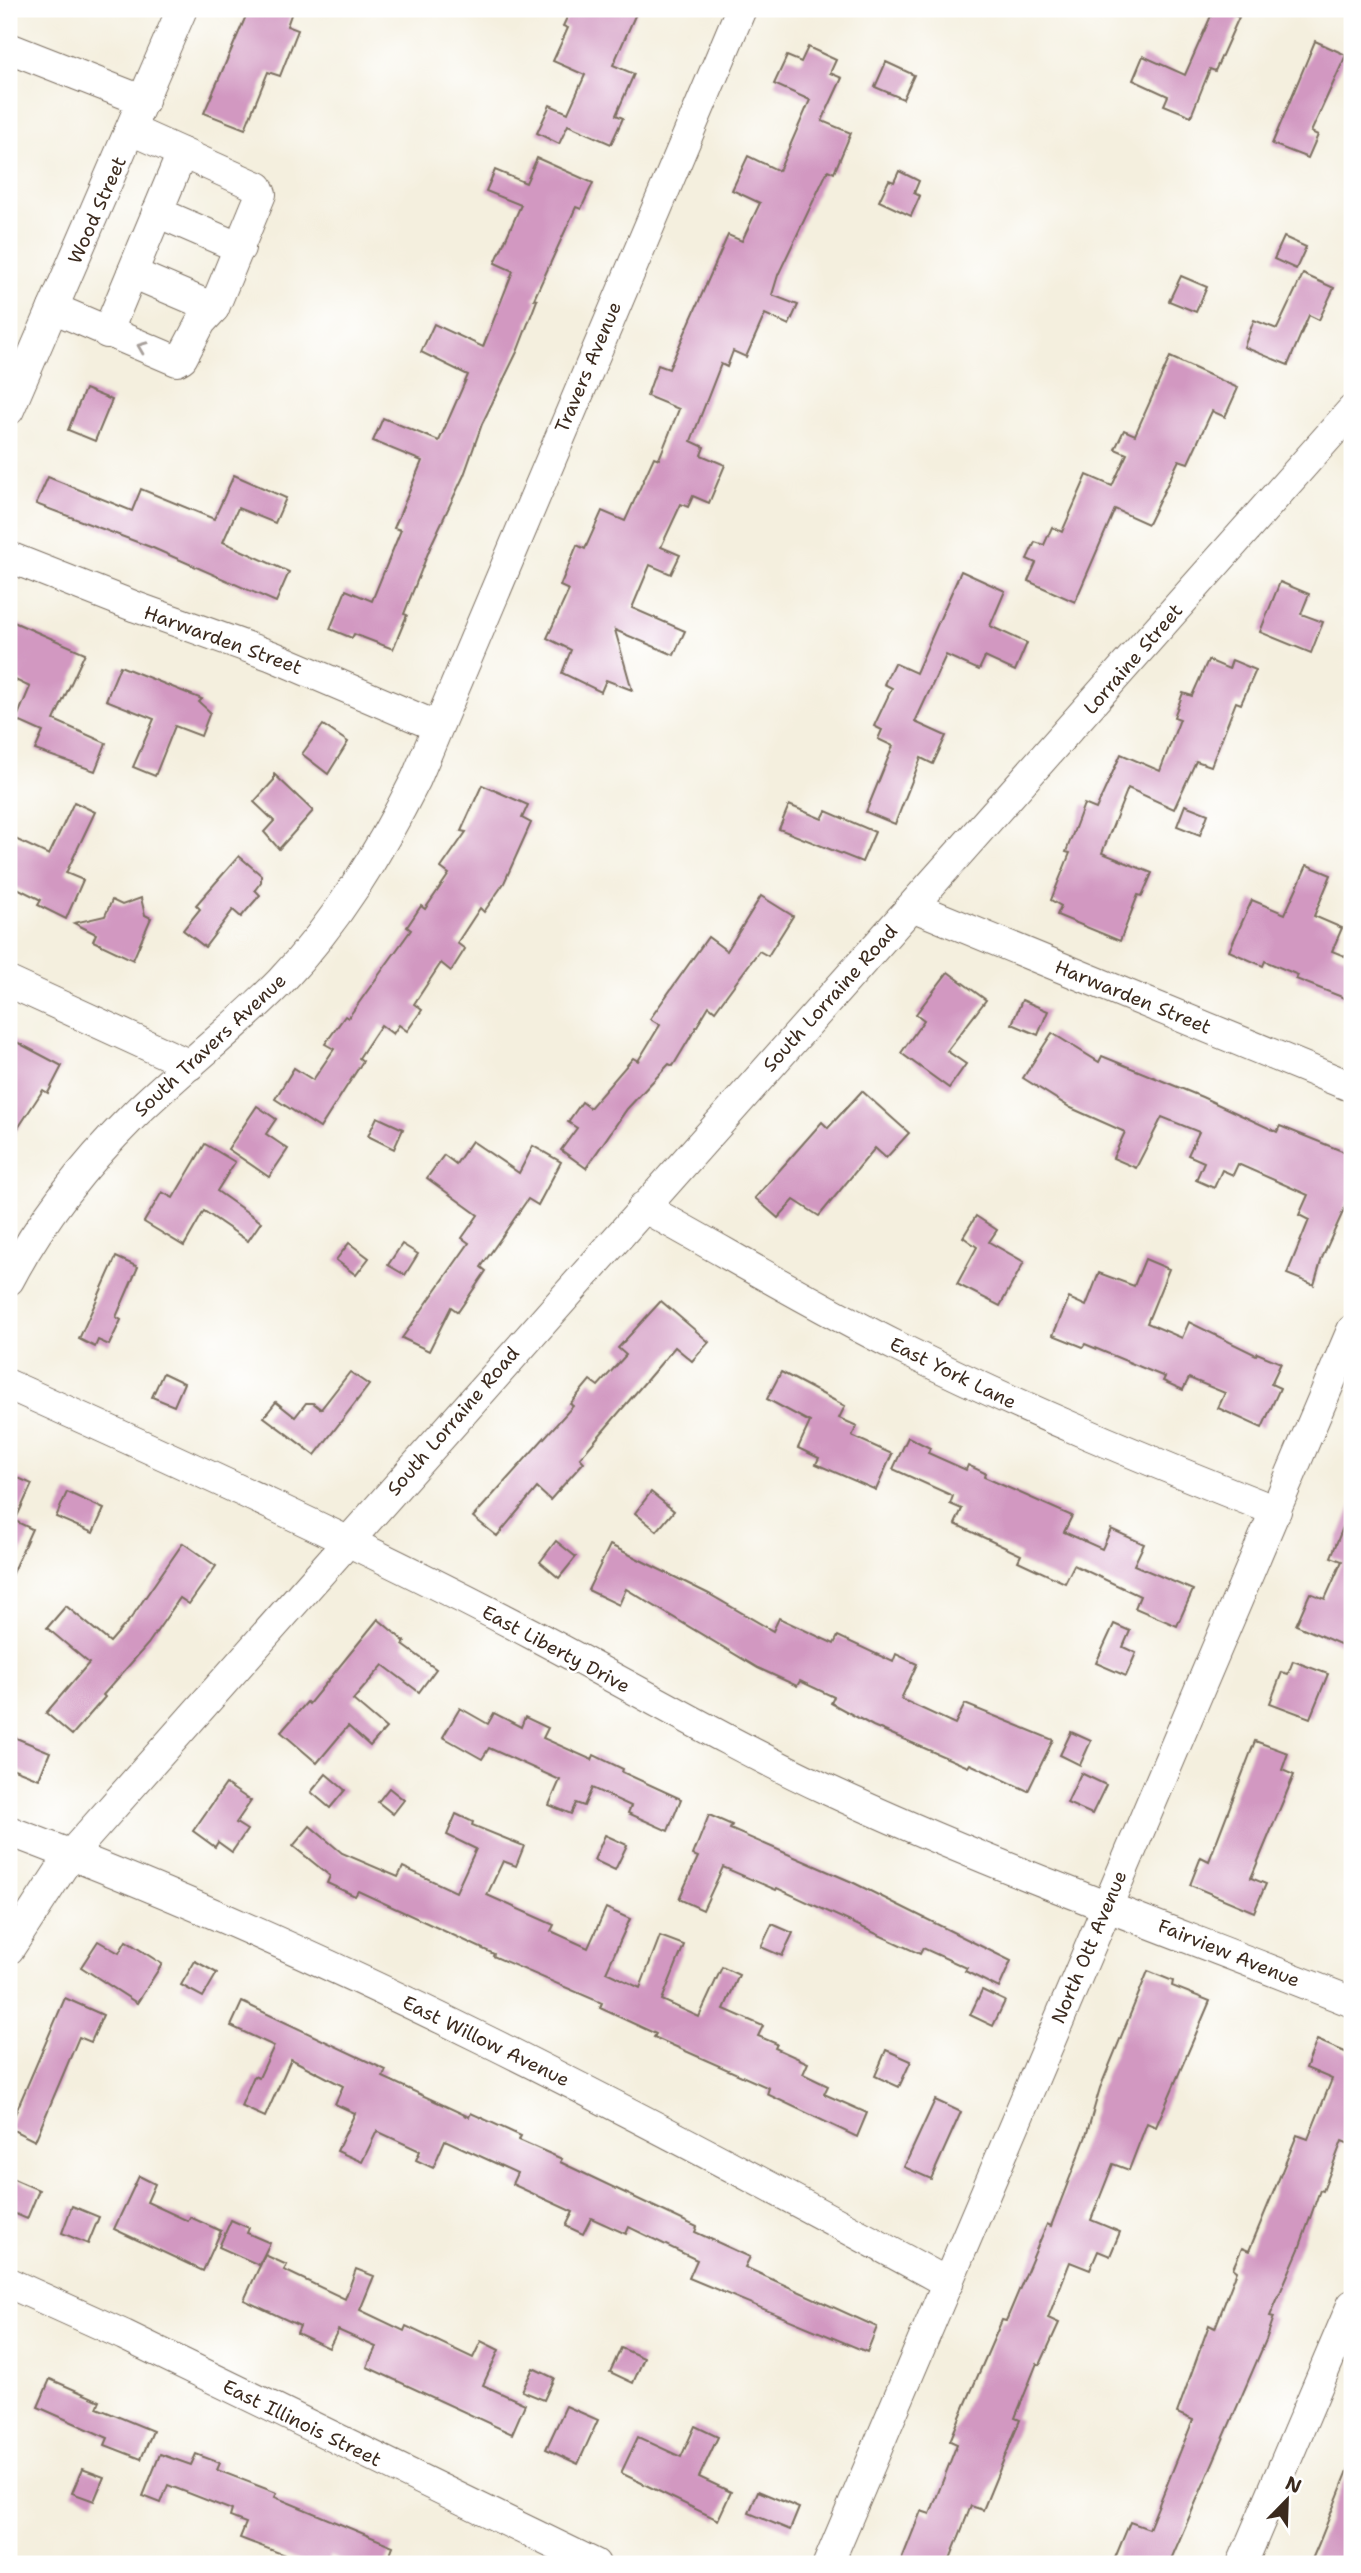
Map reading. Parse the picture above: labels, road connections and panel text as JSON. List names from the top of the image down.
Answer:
{
  "streets": {
    "street": [
      "Wood Street",
      "Travers Avenue",
      "Harwarden Street",
      "Lorraine Street",
      "South Lorraine Road",
      "South Travers Avenue",
      "East York Lane",
      "East Liberty Drive",
      "North Ott Avenue",
      "Fairview Avenue",
      "East Willow Avenue",
      "East Illinois Street"
    ]
  },
  "crossings": [
    ["Travers Avenue", "Harwarden Street"],
    ["Travers Avenue", "South Travers Avenue"],
    ["Harwarden Street", "Lorraine Street"],
    ["Harwarden Street", "South Lorraine Road"],
    ["Harwarden Street", "South Travers Avenue"],
    ["Lorraine Street", "South Lorraine Road"],
    ["South Lorraine Road", "East York Lane"],
    ["South Lorraine Road", "East Liberty Drive"],
    ["South Lorraine Road", "East Willow Avenue"],
    ["East York Lane", "North Ott Avenue"],
    ["East Liberty Drive", "North Ott Avenue"],
    ["East Liberty Drive", "Fairview Avenue"],
    ["North Ott Avenue", "Fairview Avenue"],
    ["North Ott Avenue", "East Willow Avenue"]
  ],
  "north": "top right"
}
